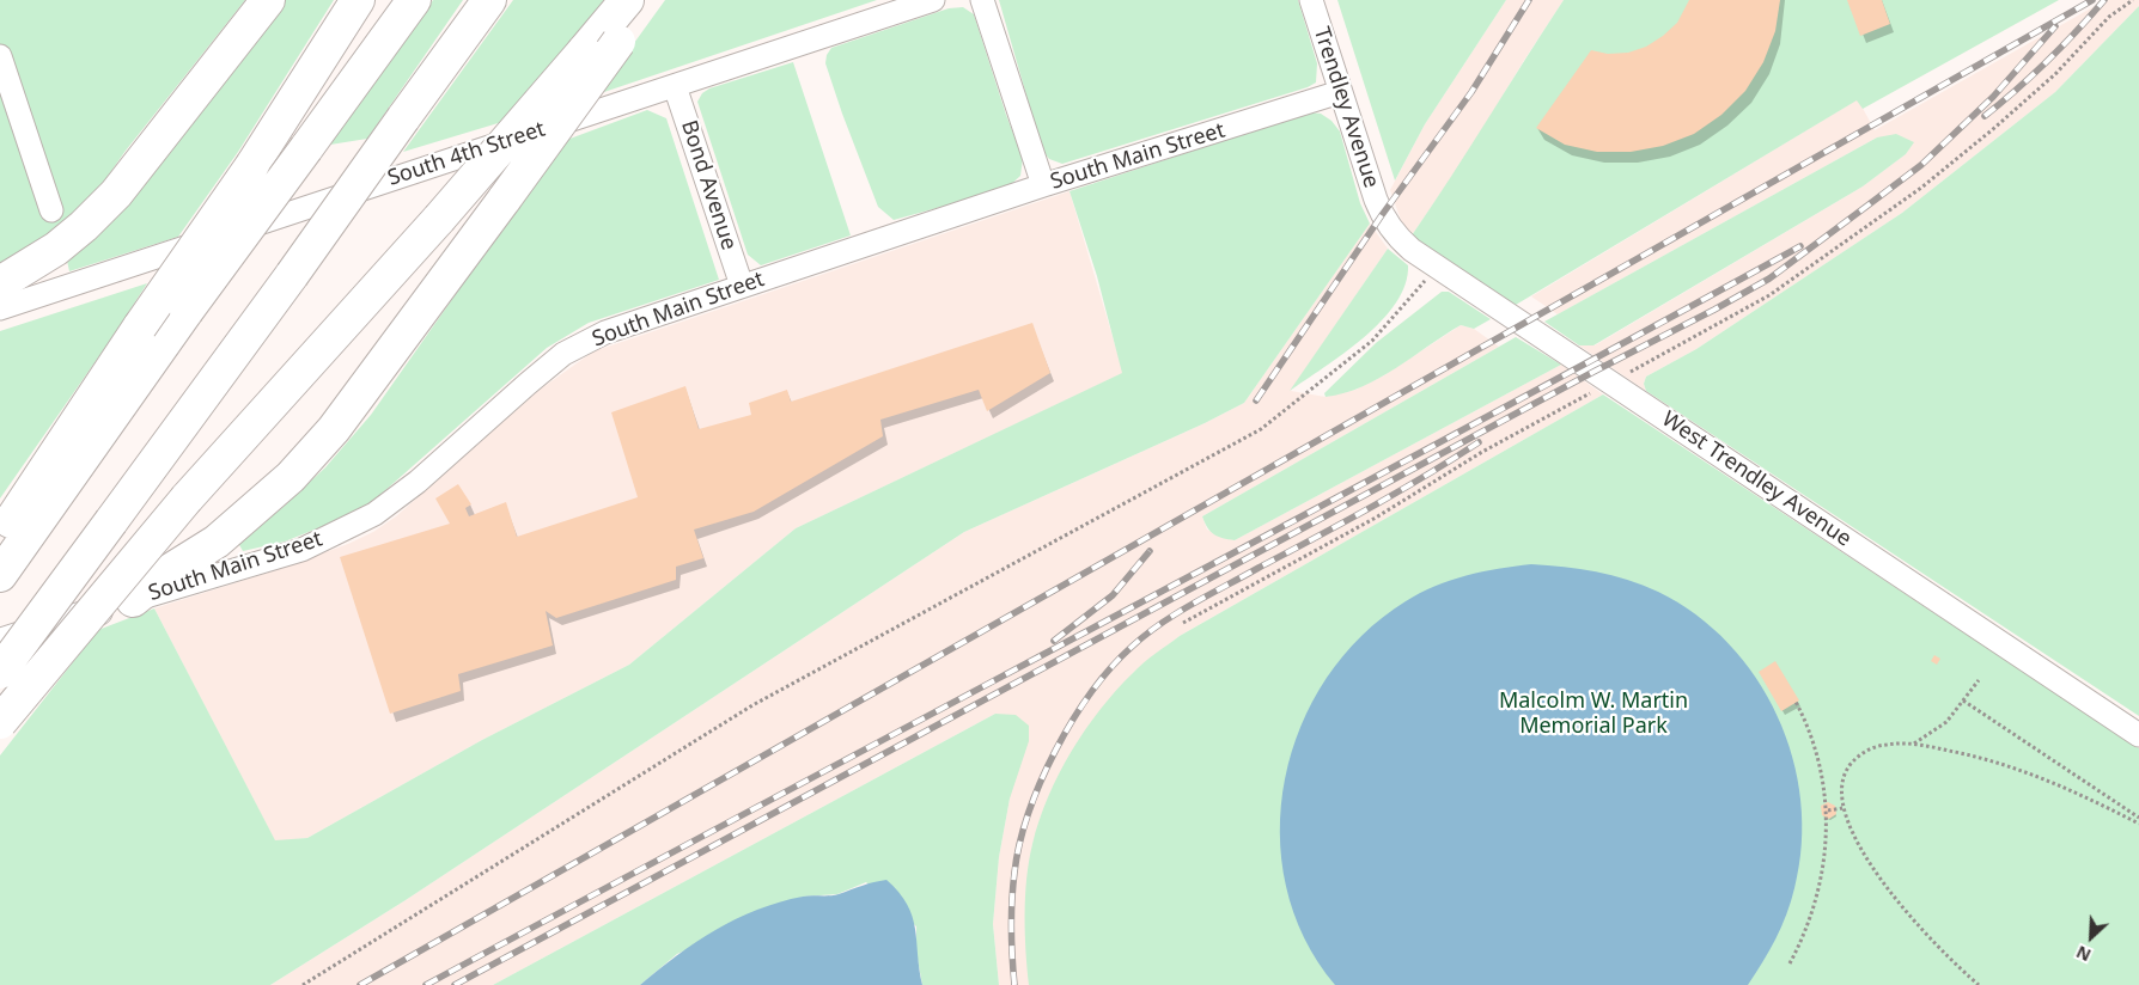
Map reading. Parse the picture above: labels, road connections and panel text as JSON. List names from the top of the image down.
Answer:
{
  "streets": {
    "main road": ["South Main Street"],
    "street": [
      "Trendley Avenue",
      "South 4th Street",
      "Bond Avenue",
      "West Trendley Avenue"
    ]
  },
  "crossings": [
    ["Trendley Avenue", "South Main Street"],
    ["Trendley Avenue", "West Trendley Avenue"],
    ["South 4th Street", "Bond Avenue"],
    ["South Main Street", "Bond Avenue"]
  ],
  "parks": ["Malcolm W. Martin Memorial Park"],
  "north": "bottom left"
}
